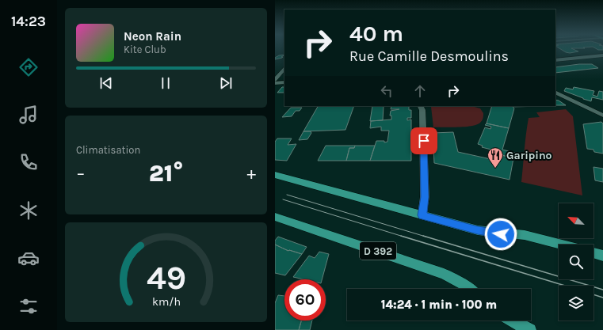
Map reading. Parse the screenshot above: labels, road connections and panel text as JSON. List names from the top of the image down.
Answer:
{
  "streets": {
    "main road": ["D 392"]
  },
  "places": {
    "restaurant": ["Garipino"]
  },
  "north": "top left",
  "page": {
    "tabs": "14:23",
    "turn": ["40 m", "Rue Camille Desmoulins"],
    "song": ["Neon Rain", "Kite Club"],
    "tile": "Climatisation",
    "heat": ["−", "21°", "+"],
    "limit": "60",
    "trip": "14:24 · 1 min · 100 m",
    "gauge": ["49", "km/h"]
  }
}
